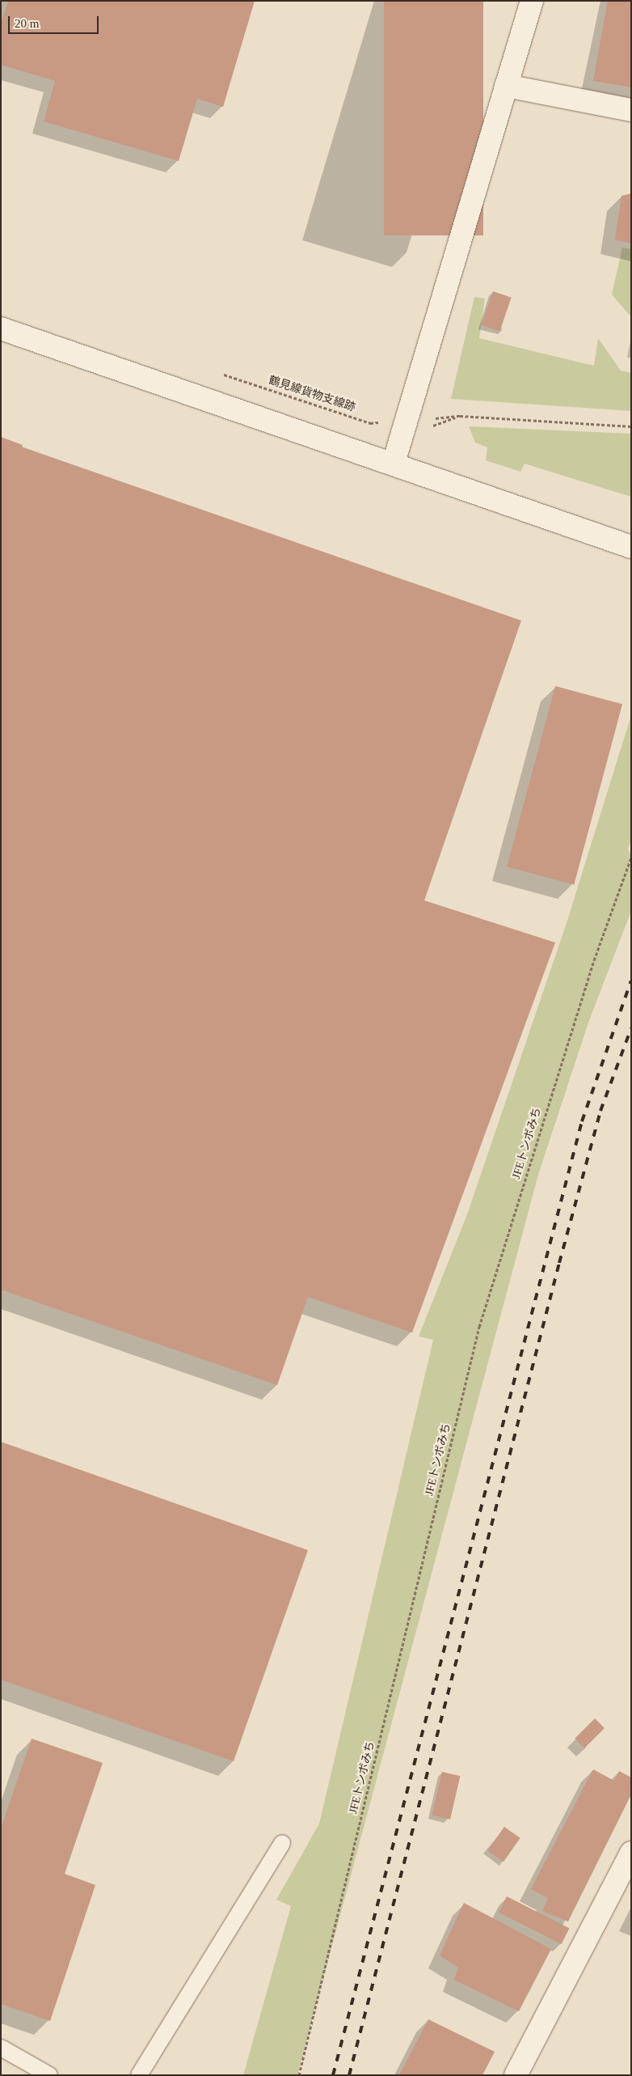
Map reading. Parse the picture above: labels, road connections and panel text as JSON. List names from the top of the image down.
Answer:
{
  "streets": {
    "path": ["鶴見線貨物支線跡", "JFEトンボみち"]
  },
  "scale_bar": "20 m"
}
